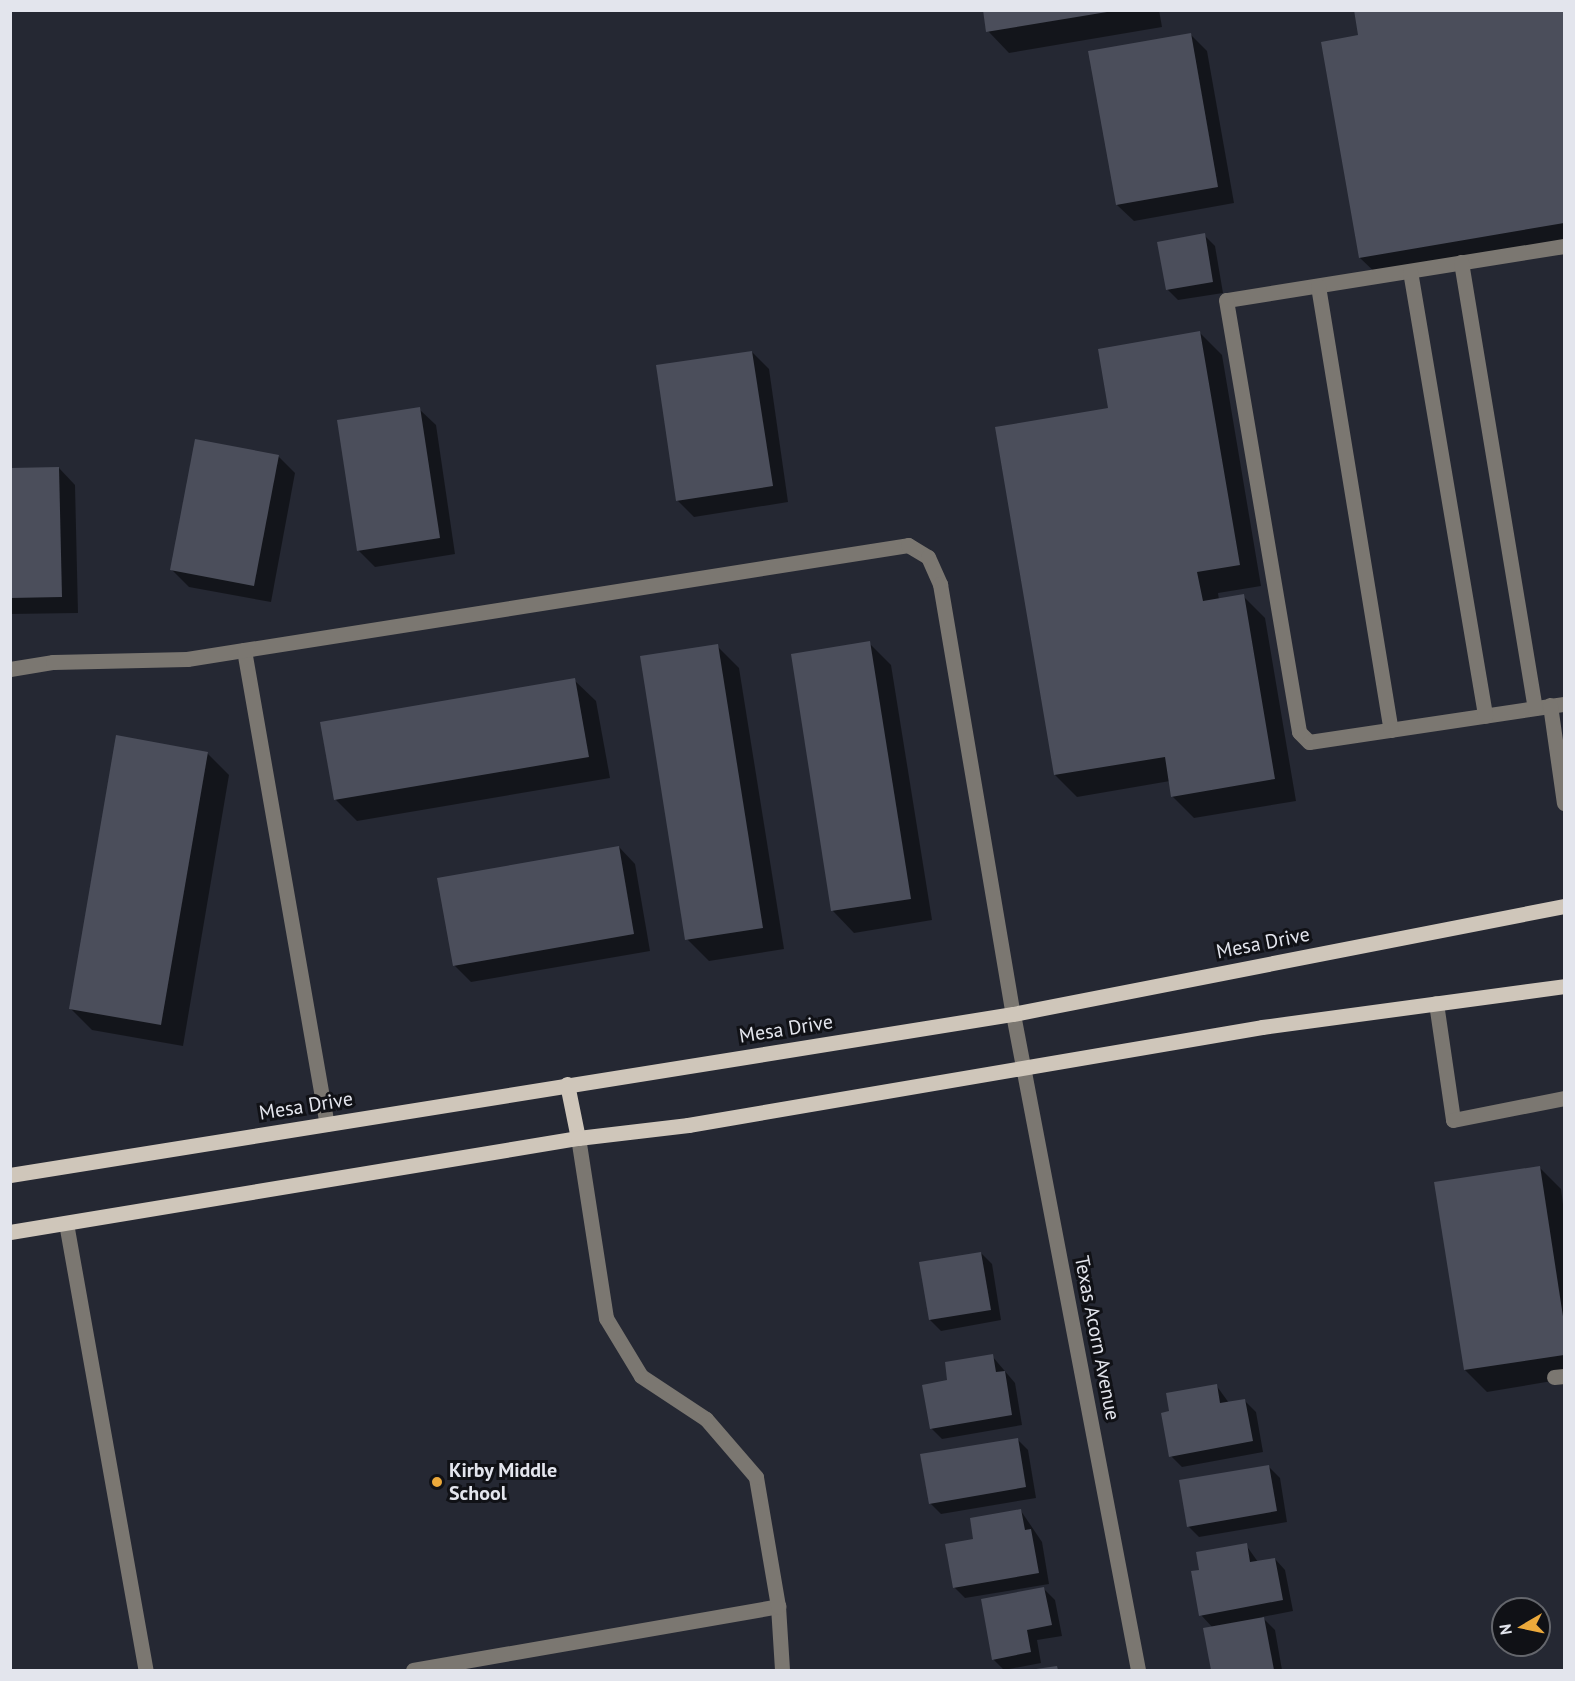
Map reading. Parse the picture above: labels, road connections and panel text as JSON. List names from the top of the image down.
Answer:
{
  "streets": {
    "main road": ["Mesa Drive"],
    "street": ["Texas Acorn Avenue"]
  },
  "crossings": [
    ["Mesa Drive", "Texas Acorn Avenue"]
  ],
  "places": ["Kirby Middle School"],
  "north": "left"
}
